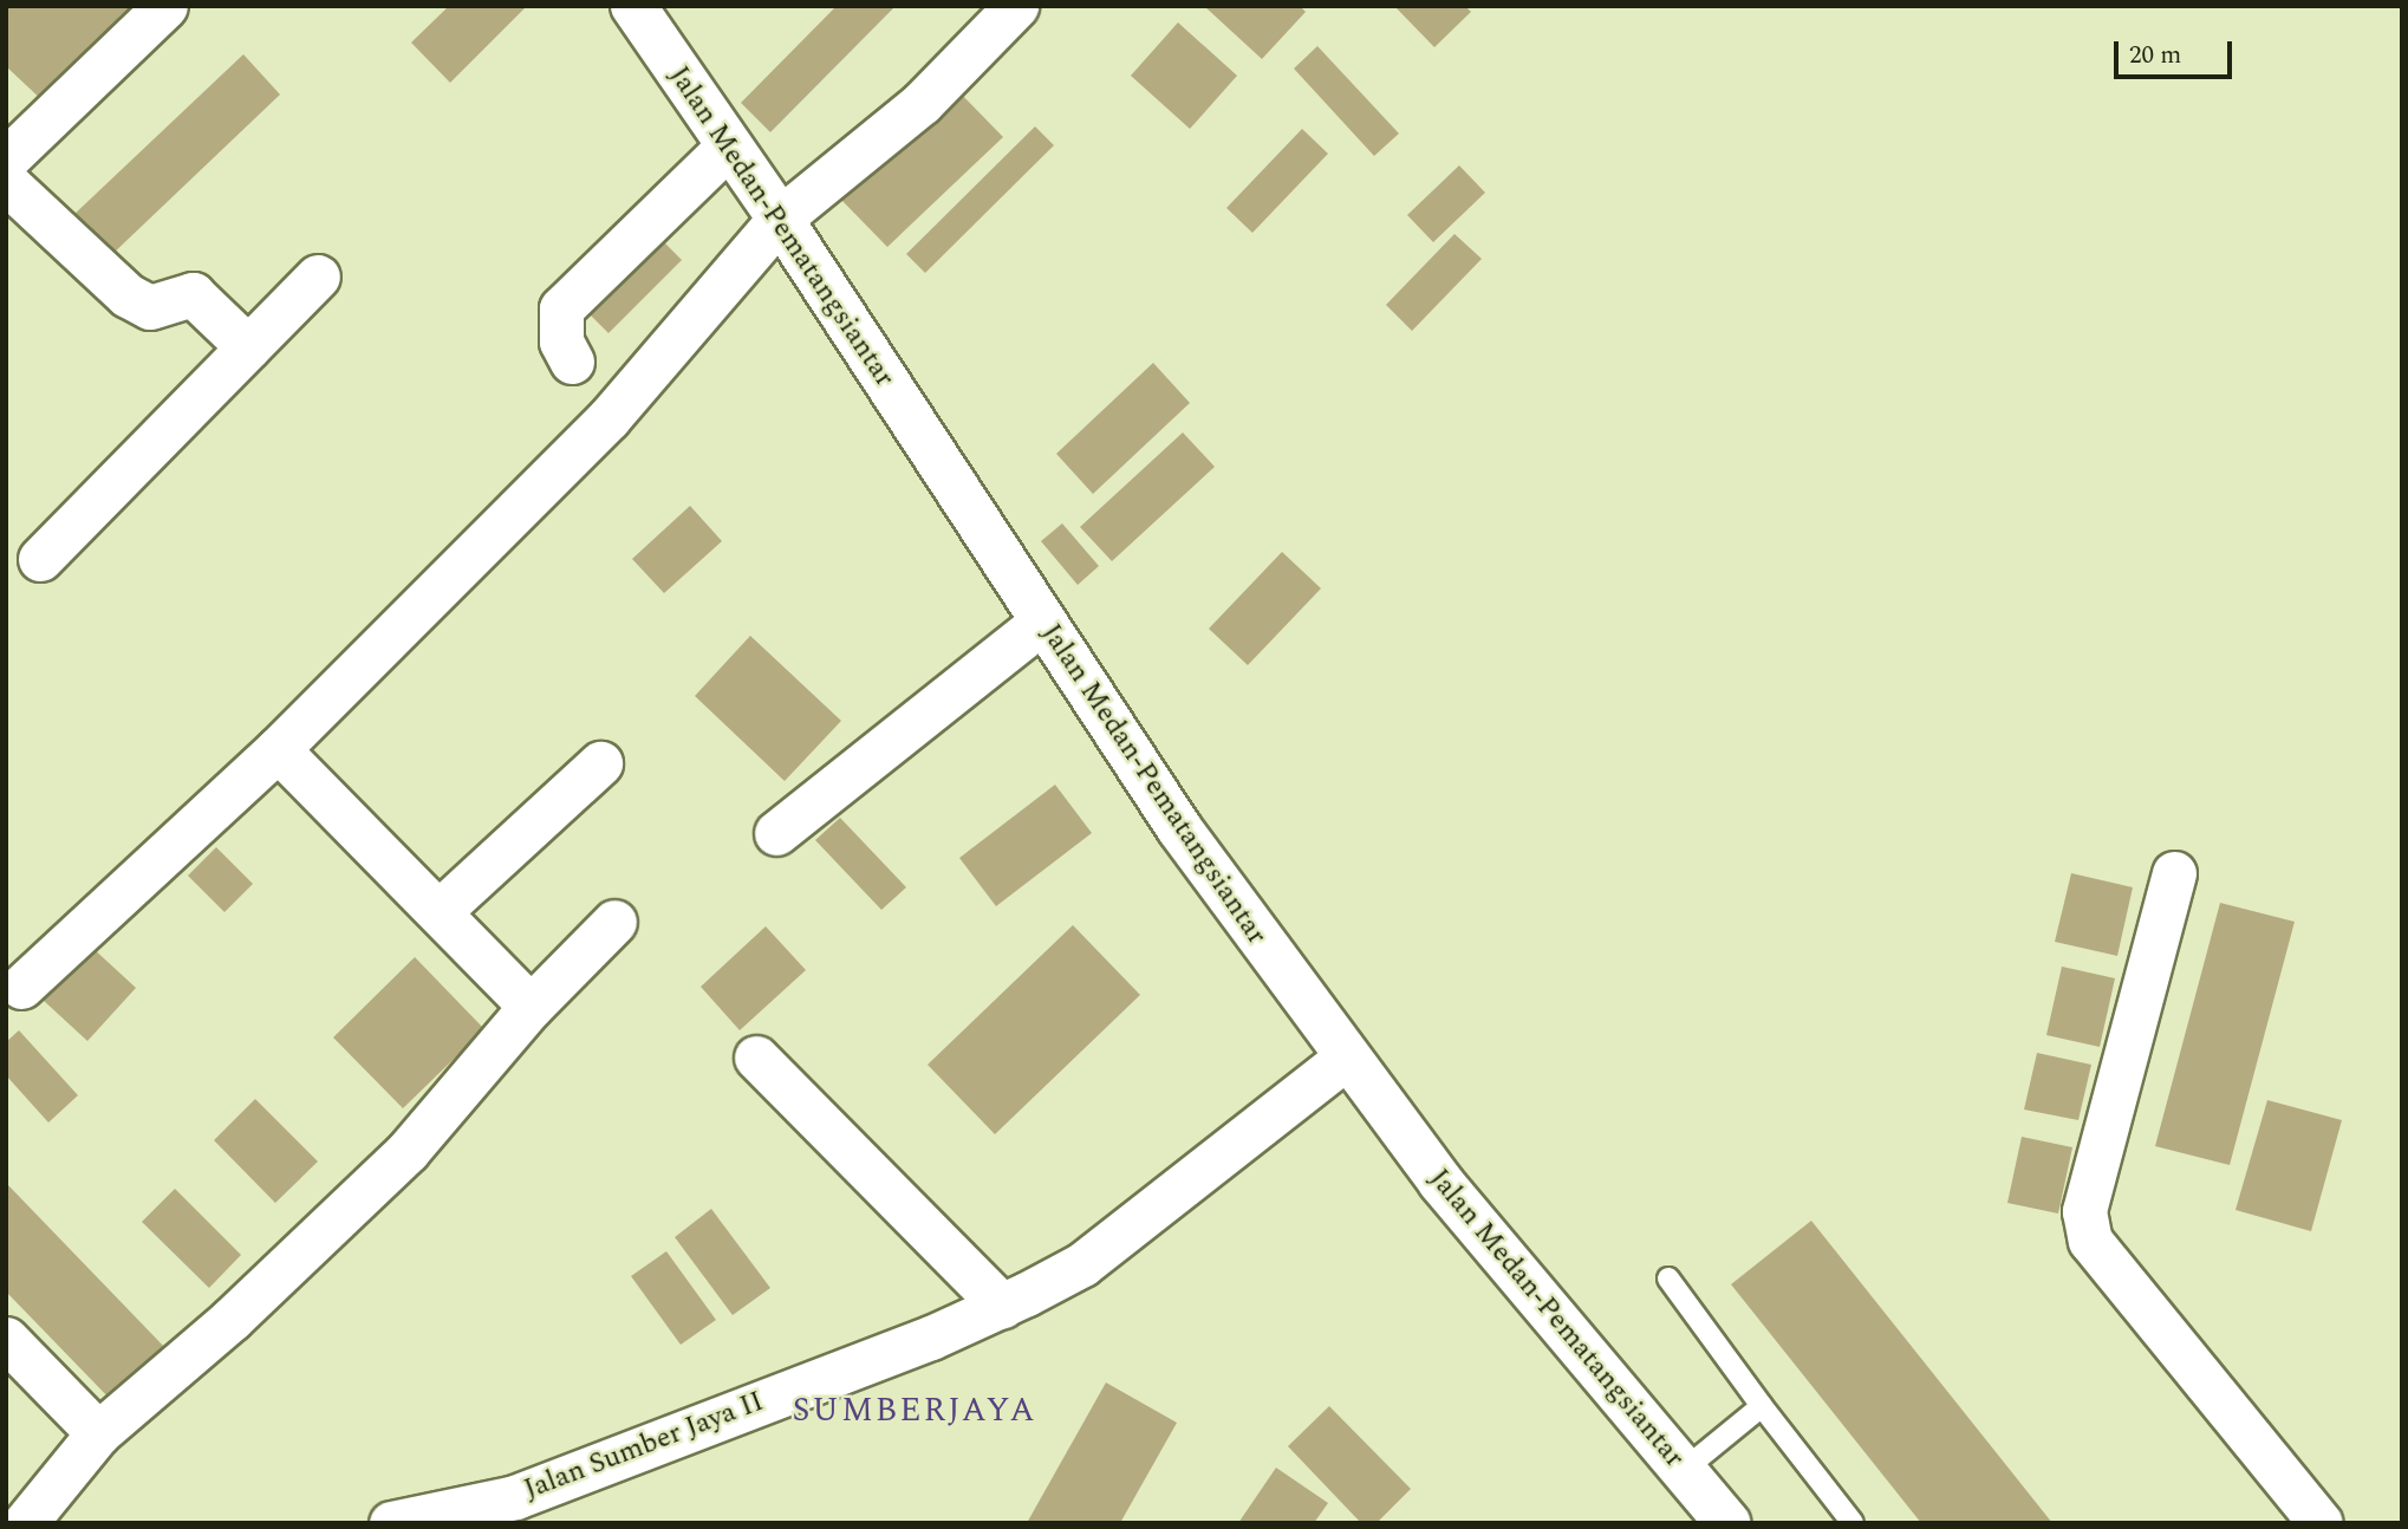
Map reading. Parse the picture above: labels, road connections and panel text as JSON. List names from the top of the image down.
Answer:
{
  "streets": {
    "highway": ["Jalan Medan-Pematangsiantar"],
    "street": ["Jalan Sumber Jaya II"]
  },
  "crossings": [
    ["Jalan Medan-Pematangsiantar", "Jalan Sumber Jaya II"]
  ],
  "districts": ["SUMBERJAYA"],
  "scale_bar": "20 m"
}
